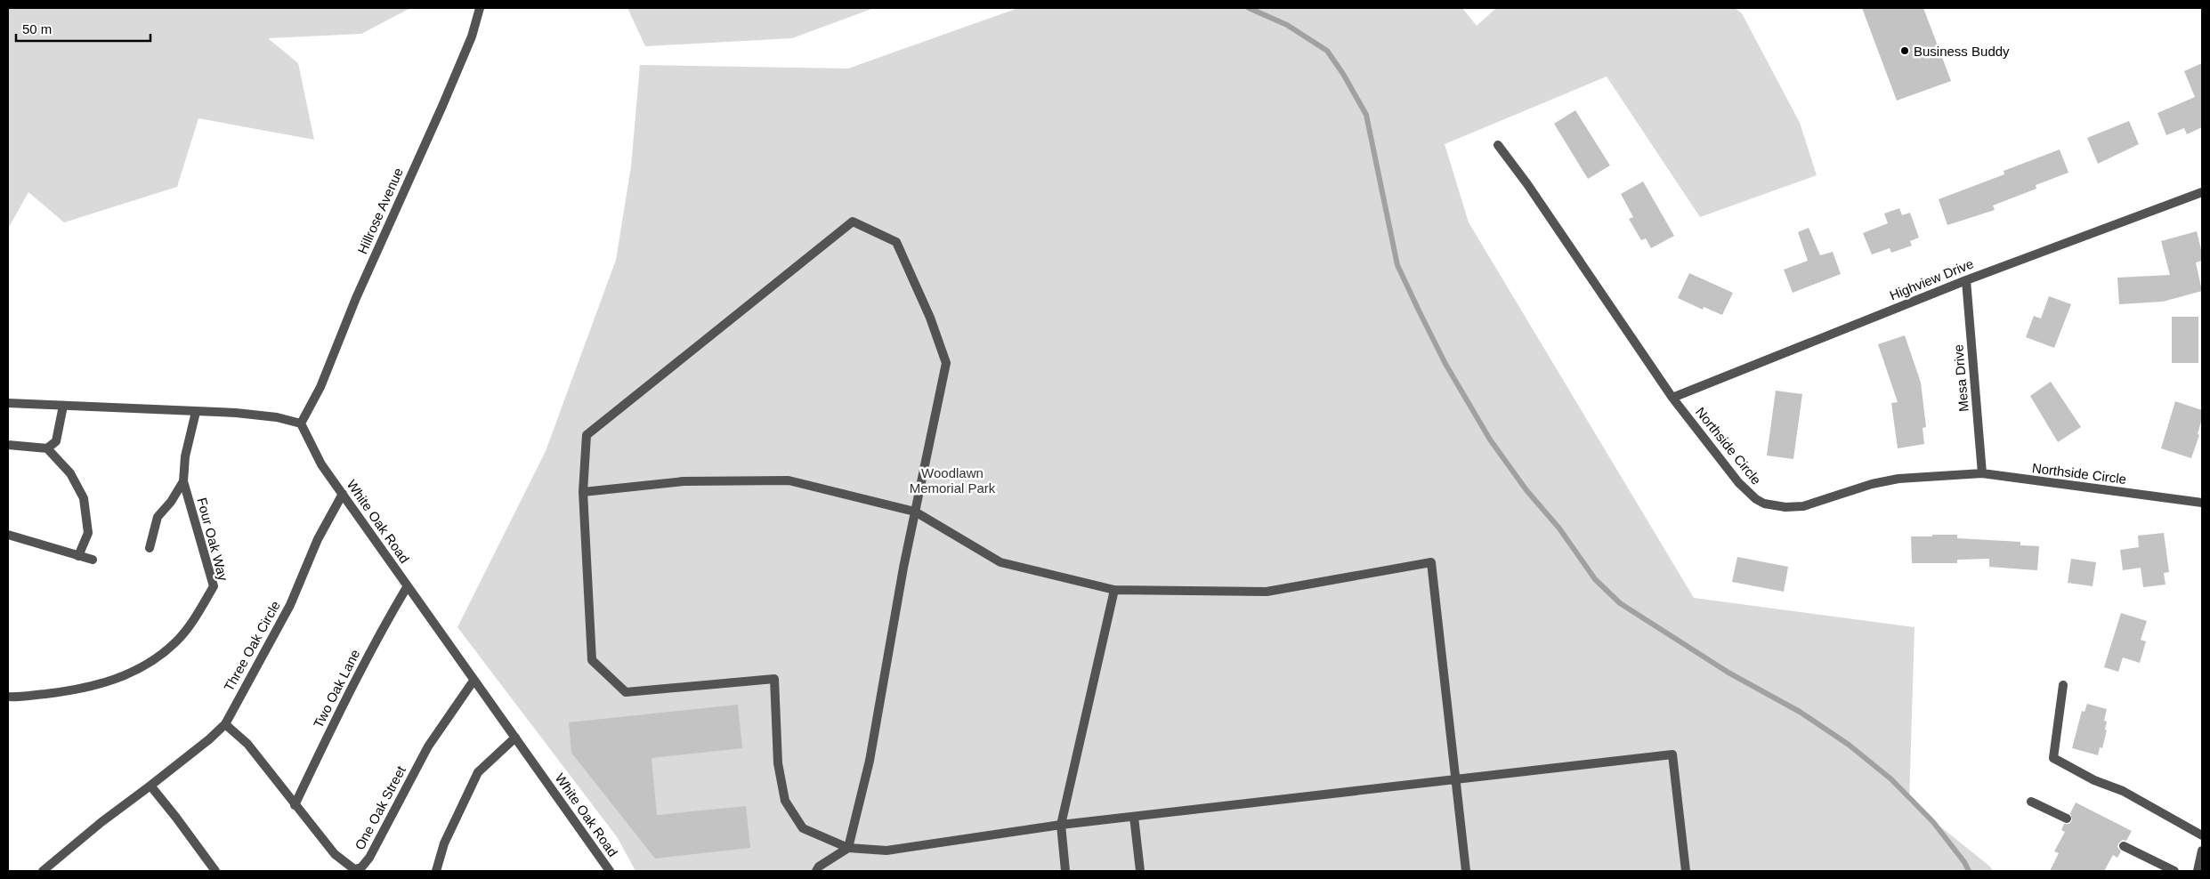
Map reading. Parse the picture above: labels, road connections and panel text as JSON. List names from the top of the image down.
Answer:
{
  "streets": {
    "street": [
      "Hillrose Avenue",
      "Highview Drive",
      "Mesa Drive",
      "Northside Circle",
      "White Oak Road",
      "Four Oak Way",
      "Three Oak Circle",
      "Two Oak Lane",
      "One Oak Street"
    ]
  },
  "crossings": [
    ["Hillrose Avenue", "White Oak Road"],
    ["Highview Drive", "Mesa Drive"],
    ["Highview Drive", "Northside Circle"],
    ["Mesa Drive", "Northside Circle"],
    ["White Oak Road", "Three Oak Circle"],
    ["White Oak Road", "Two Oak Lane"],
    ["White Oak Road", "One Oak Street"],
    ["Three Oak Circle", "One Oak Street"],
    ["Two Oak Lane", "One Oak Street"]
  ],
  "parks": ["Woodlawn Memorial Park"],
  "places": ["Business Buddy"],
  "scale_bar": "50 m"
}
